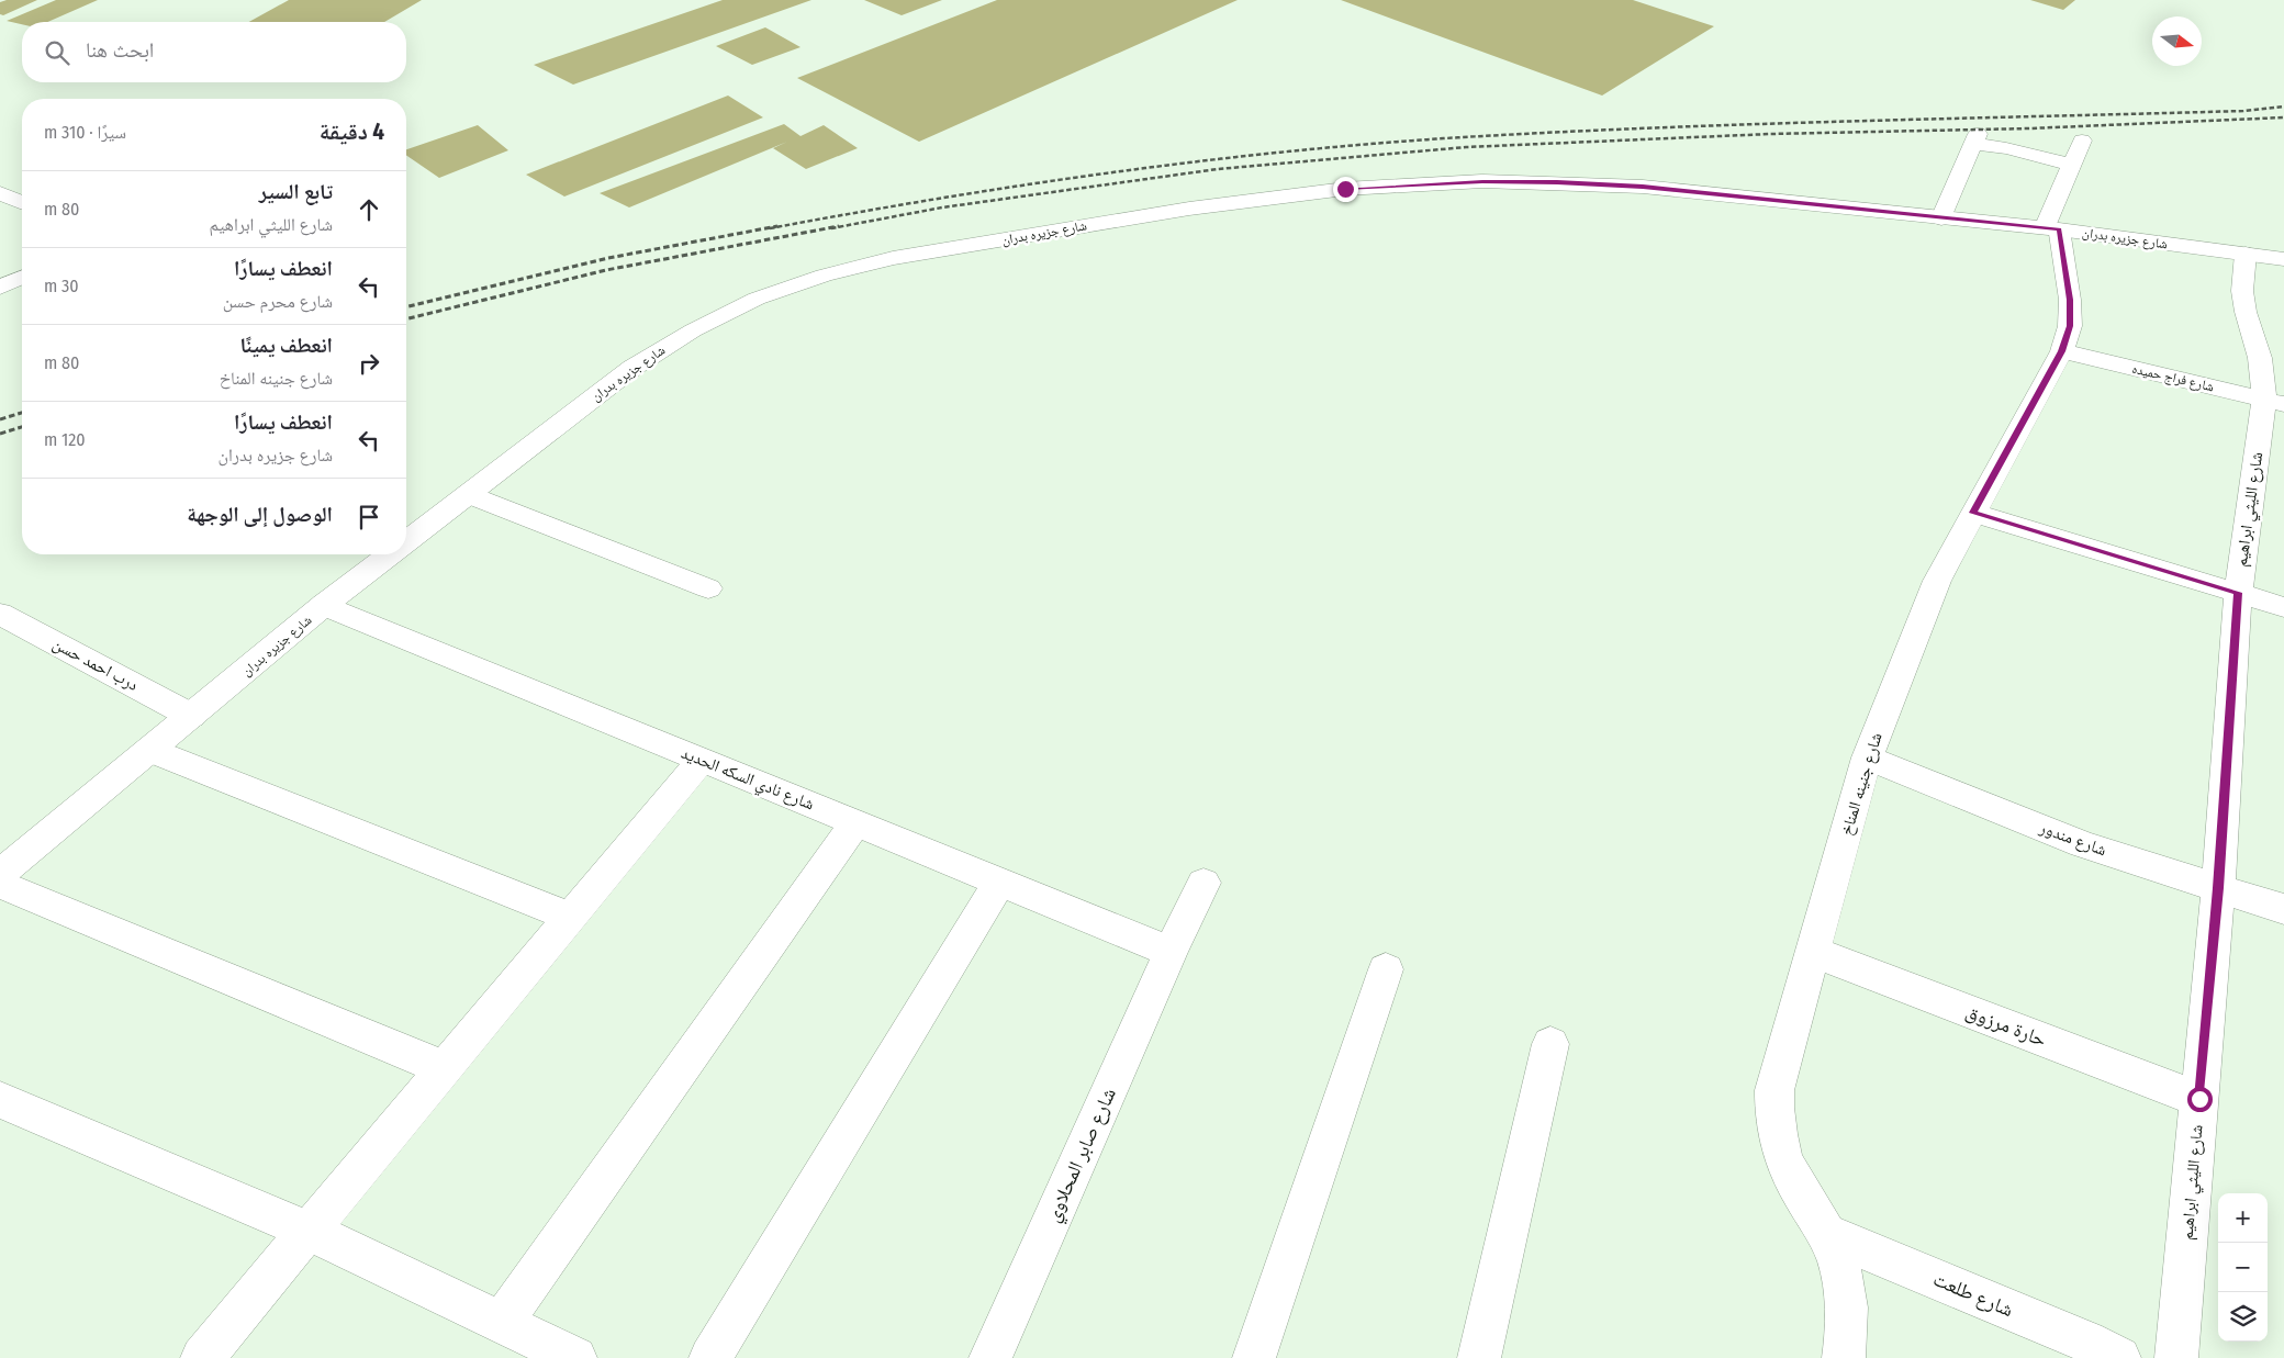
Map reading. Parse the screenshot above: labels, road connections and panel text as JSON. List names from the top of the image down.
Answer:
{
  "streets": {
    "street": [
      "شارع جزيره بدران",
      "شارع فراج حميده",
      "شارع الليثي ابراهيم",
      "درب احمد حسن",
      "شارع نادي السكه الحديد",
      "شارع جنينه المناخ",
      "شارع مندور",
      "حارة مرزوق",
      "شارع صابر المحلاوي",
      "شارع طلعت"
    ]
  },
  "crossings": [
    ["شارع جزيره بدران", "شارع الليثي ابراهيم"],
    ["شارع جزيره بدران", "درب احمد حسن"],
    ["شارع جزيره بدران", "شارع نادي السكه الحديد"],
    ["شارع جزيره بدران", "شارع جنينه المناخ"],
    ["شارع فراج حميده", "شارع الليثي ابراهيم"],
    ["شارع فراج حميده", "شارع جنينه المناخ"],
    ["شارع الليثي ابراهيم", "شارع مندور"],
    ["شارع الليثي ابراهيم", "حارة مرزوق"],
    ["شارع نادي السكه الحديد", "شارع صابر المحلاوي"],
    ["شارع جنينه المناخ", "شارع مندور"],
    ["شارع جنينه المناخ", "حارة مرزوق"],
    ["شارع جنينه المناخ", "شارع طلعت"]
  ],
  "north": "right",
  "page": {
    "search": "ابحث هنا",
    "heading": ["4 دقيقة", "سيرًا · 310 m"],
    "list": [
      ["تابع السير", "شارع الليثي ابراهيم", "80 m"],
      ["انعطف يسارًا", "شارع محرم حسن", "30 m"],
      ["انعطف يمينًا", "شارع جنينه المناخ", "80 m"],
      ["انعطف يسارًا", "شارع جزيره بدران", "120 m"],
      "الوصول إلى الوجهة"
    ],
    "map_buttons": ["+", "−"]
  }
}
